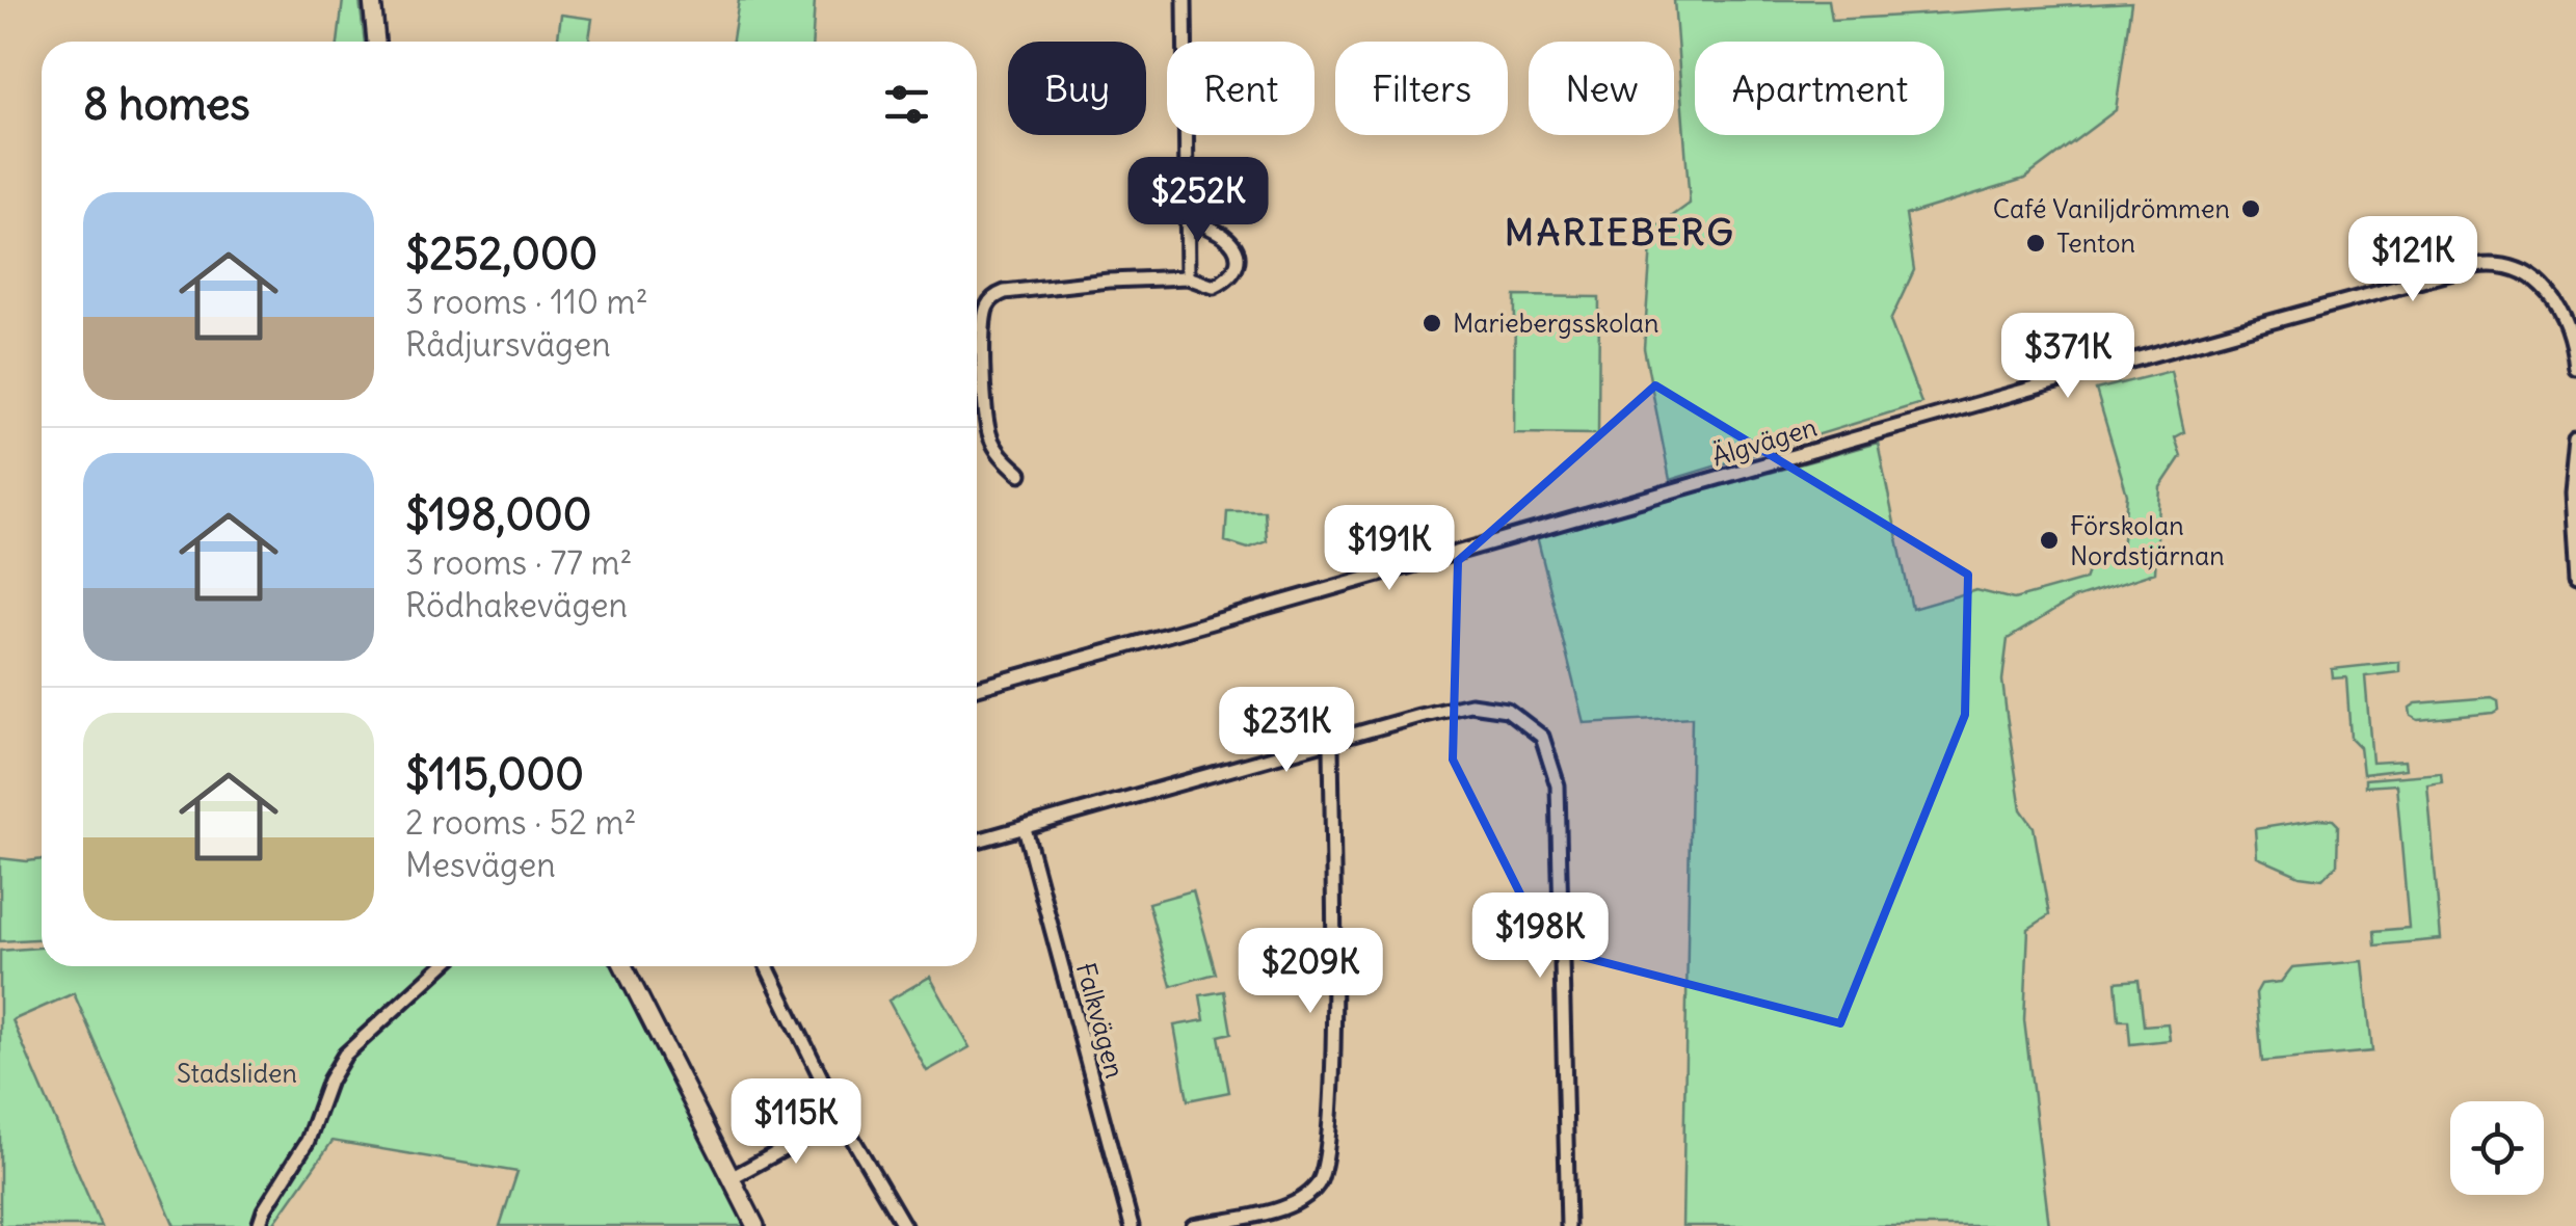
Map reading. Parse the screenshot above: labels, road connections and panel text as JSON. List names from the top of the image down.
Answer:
{
  "streets": {
    "street": ["Älgvägen", "Falkvägen"]
  },
  "districts": ["MARIEBERG"],
  "parks": ["Stadsliden"],
  "places": [
    "Café Vaniljdrömmen",
    "Tenton",
    "Mariebergsskolan",
    "Förskolan Nordstjärnan"
  ],
  "page": {
    "chip": [
      "Buy",
      "Rent",
      "Filters",
      "New",
      "Apartment"
    ],
    "heading": "8 homes",
    "price": [
      "$252K",
      "$121K",
      "$371K",
      "$191K",
      "$231K",
      "$198K",
      "$209K",
      "$115K"
    ],
    "list": [
      {
        "name": "$252,000",
        "note": "3 rooms · 110 m² · Rådjursvägen"
      },
      {
        "name": "$198,000",
        "note": "3 rooms · 77 m² · Rödhakevägen"
      },
      {
        "name": "$115,000",
        "note": "2 rooms · 52 m² · Mesvägen"
      }
    ]
  }
}
